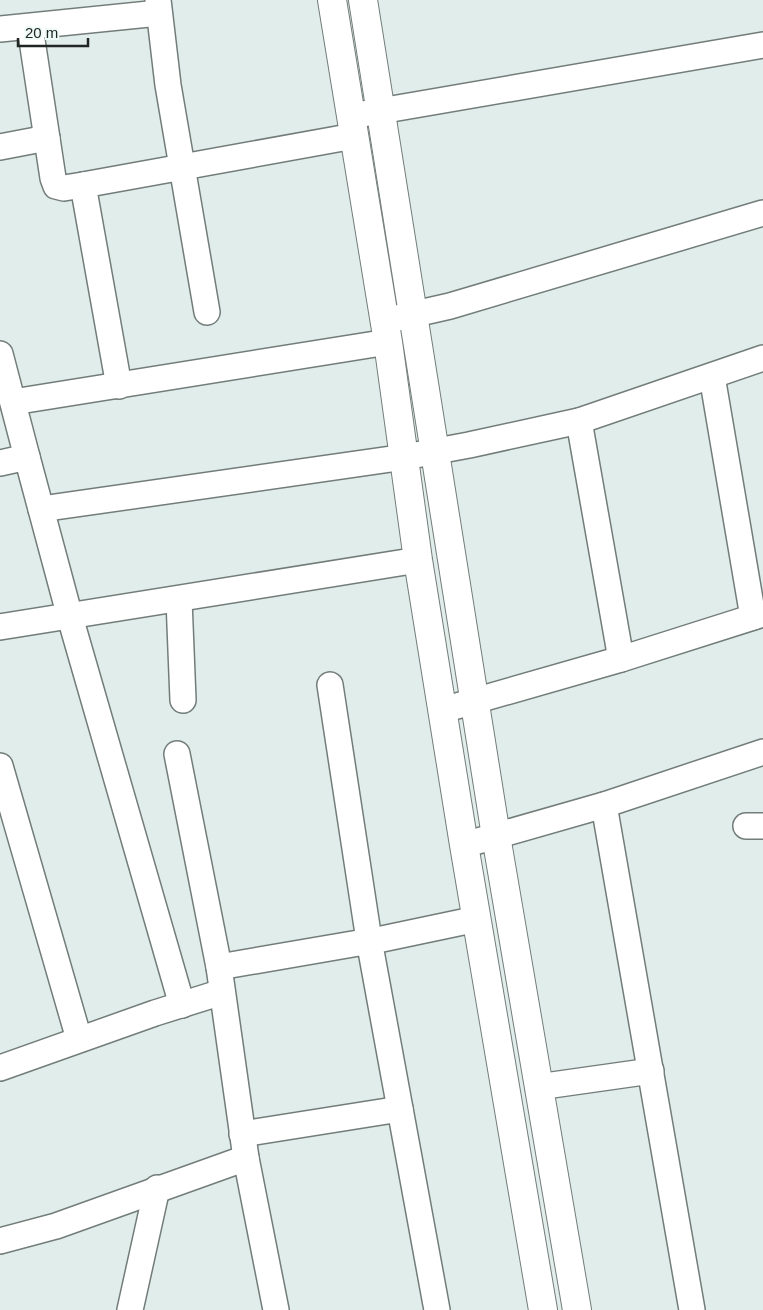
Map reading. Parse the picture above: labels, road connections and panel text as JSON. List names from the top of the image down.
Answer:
{
  "scale_bar": "20 m"
}
